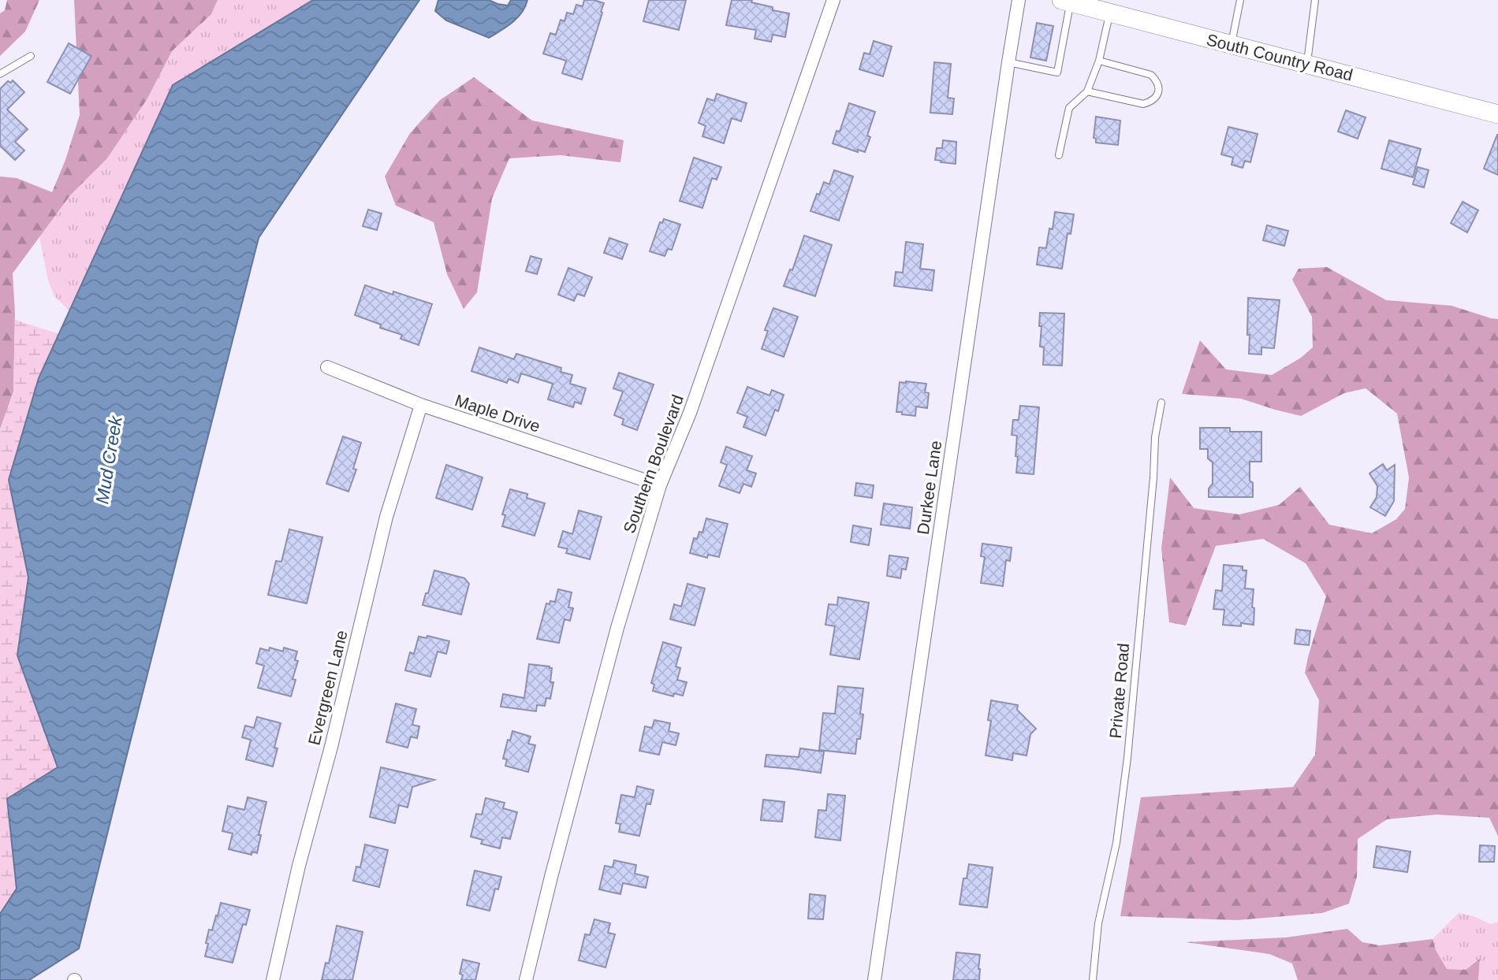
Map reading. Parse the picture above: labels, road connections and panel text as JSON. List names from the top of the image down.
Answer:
{
  "streets": {
    "main road": ["South Country Road"],
    "street": [
      "Maple Drive",
      "Southern Boulevard",
      "Durkee Lane",
      "Evergreen Lane"
    ],
    "lane": ["Private Road"]
  },
  "crossings": [
    ["Maple Drive", "Southern Boulevard"],
    ["Maple Drive", "Evergreen Lane"]
  ],
  "water": ["Mud Creek"]
}
